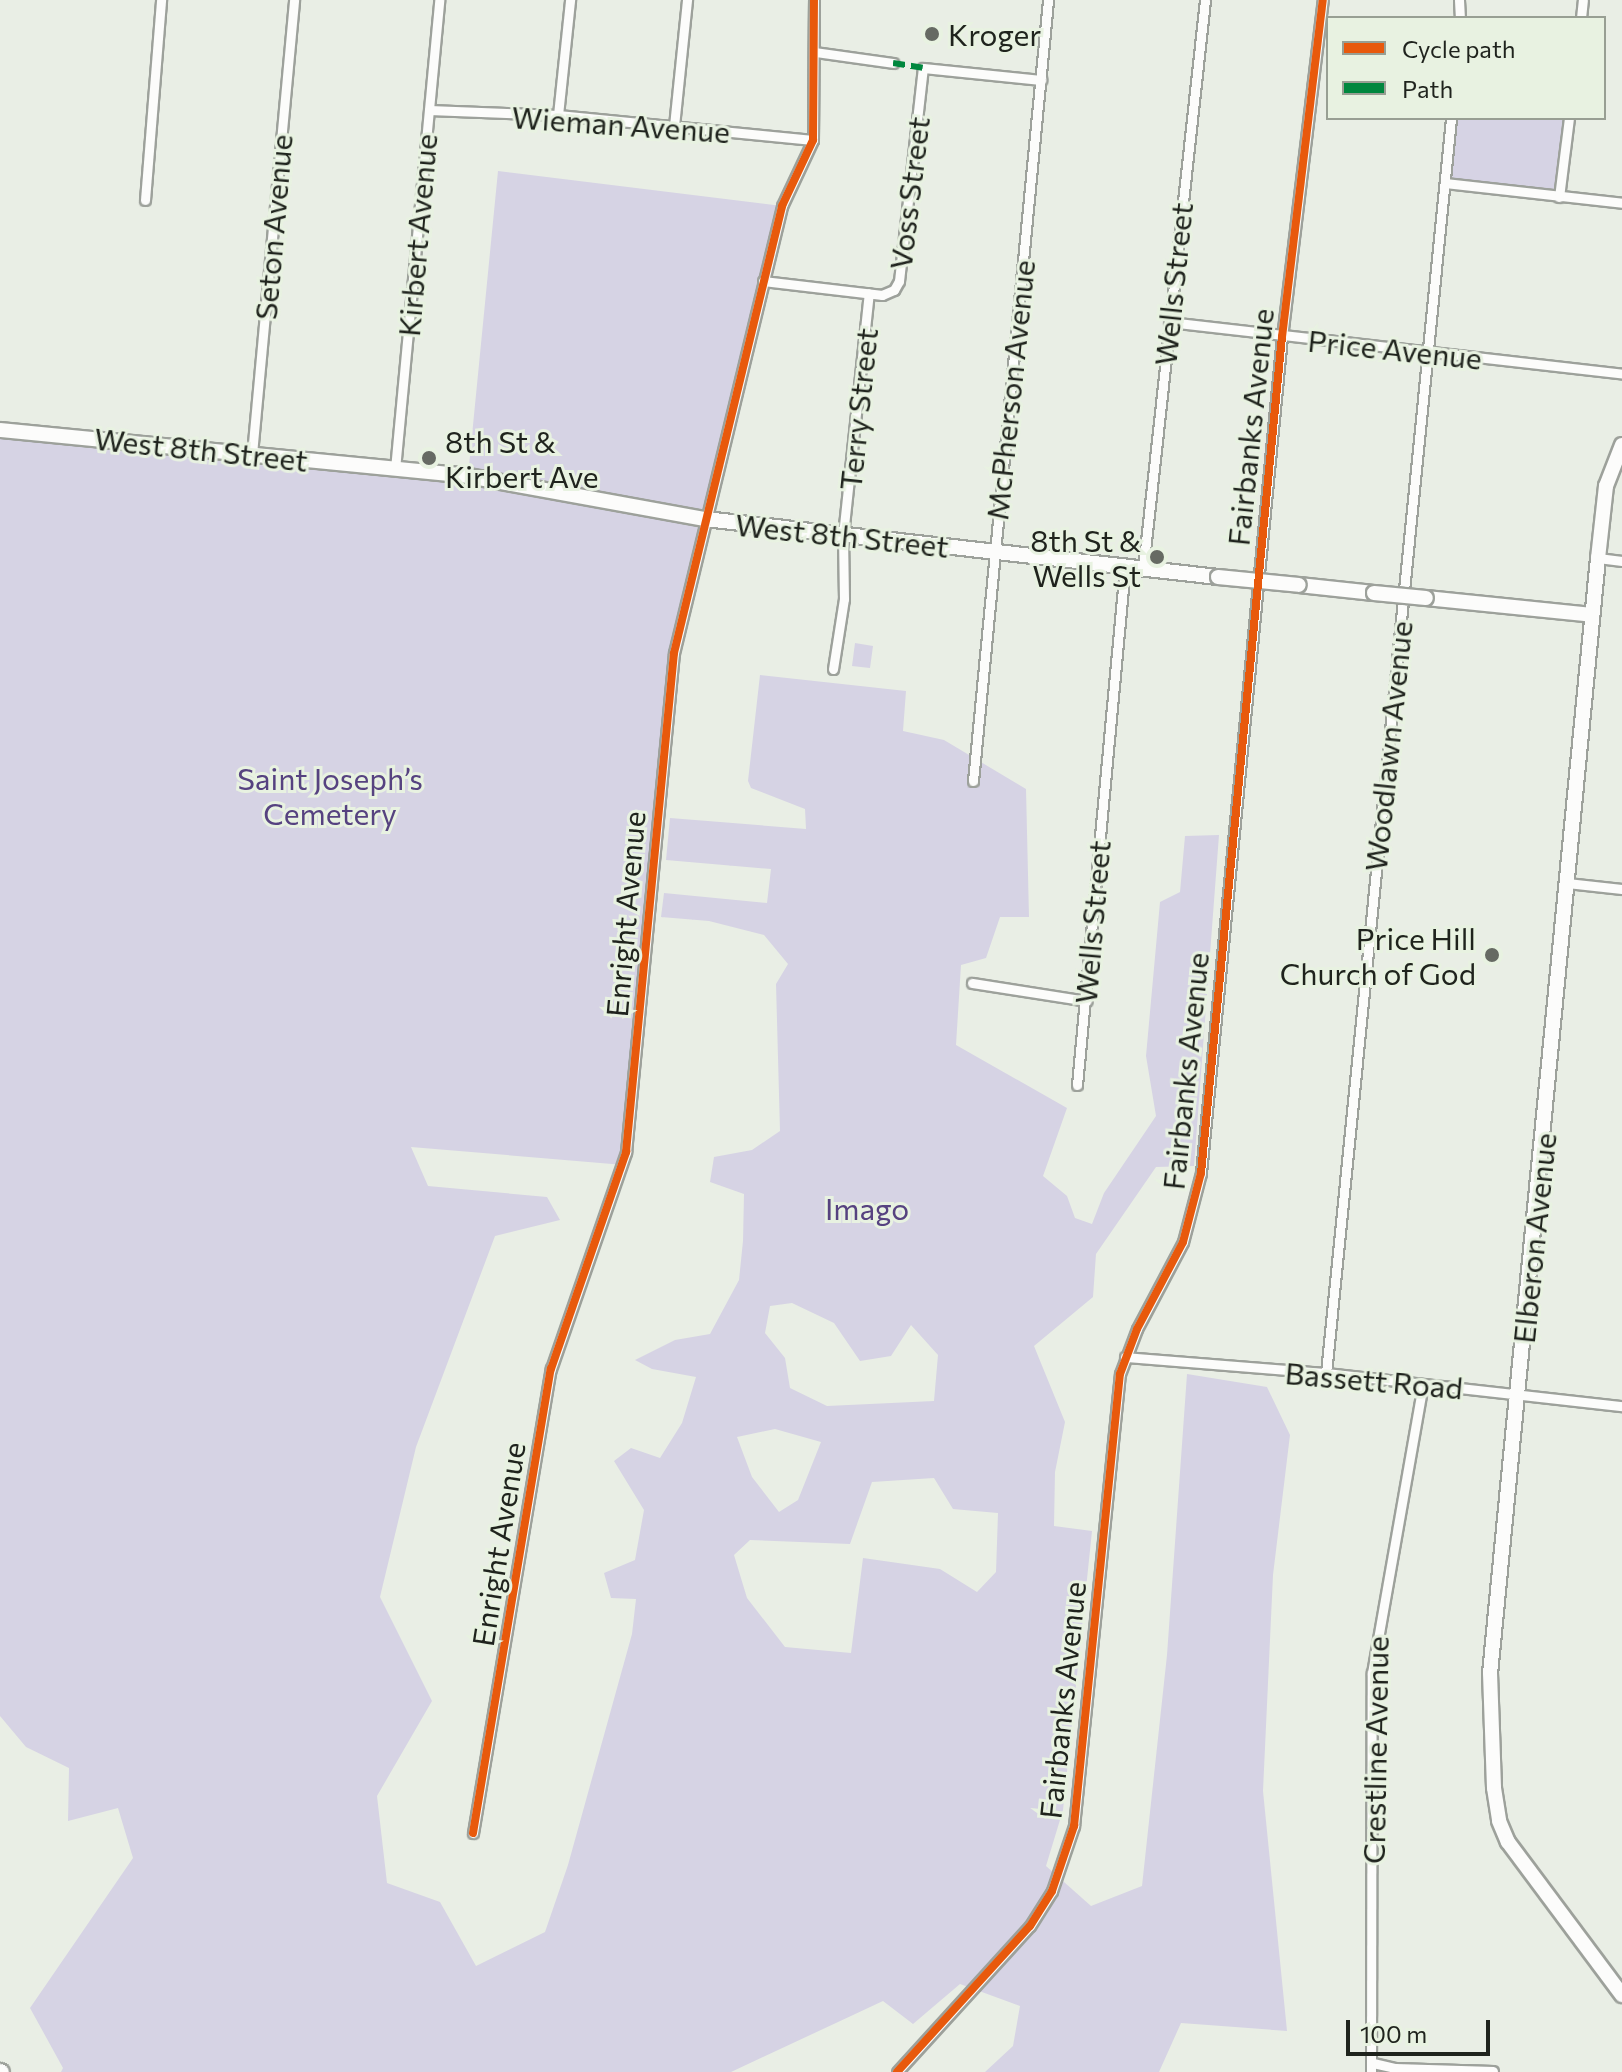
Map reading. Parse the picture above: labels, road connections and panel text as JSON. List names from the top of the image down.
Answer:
{
  "streets": {
    "street": [
      "Wieman Avenue",
      "Voss Street",
      "Seton Avenue",
      "Kirbert Avenue",
      "Wells Street",
      "Price Avenue",
      "McPherson Avenue",
      "Terry Street",
      "Fairbanks Avenue",
      "West 8th Street",
      "Woodlawn Avenue",
      "Enright Avenue",
      "Elberon Avenue",
      "Bassett Road",
      "Crestline Avenue"
    ]
  },
  "crossings": [
    ["Wieman Avenue", "Kirbert Avenue"],
    ["Wieman Avenue", "Enright Avenue"],
    ["Voss Street", "McPherson Avenue"],
    ["Voss Street", "Terry Street"],
    ["Seton Avenue", "West 8th Street"],
    ["Kirbert Avenue", "West 8th Street"],
    ["Wells Street", "Price Avenue"],
    ["Wells Street", "West 8th Street"],
    ["Price Avenue", "Fairbanks Avenue"],
    ["Price Avenue", "Woodlawn Avenue"],
    ["McPherson Avenue", "West 8th Street"],
    ["Terry Street", "West 8th Street"],
    ["Fairbanks Avenue", "Bassett Road"],
    ["West 8th Street", "Enright Avenue"],
    ["West 8th Street", "Elberon Avenue"],
    ["Woodlawn Avenue", "Bassett Road"],
    ["Elberon Avenue", "Bassett Road"],
    ["Bassett Road", "Crestline Avenue"]
  ],
  "parks": ["Saint Joseph’s Cemetery", "Imago"],
  "places": [
    "Kroger",
    "8th St & Kirbert Ave",
    "8th St & Wells St",
    "Price Hill Church of God"
  ],
  "legend": ["Cycle path", "Path"],
  "scale_bar": "100 m"
}
